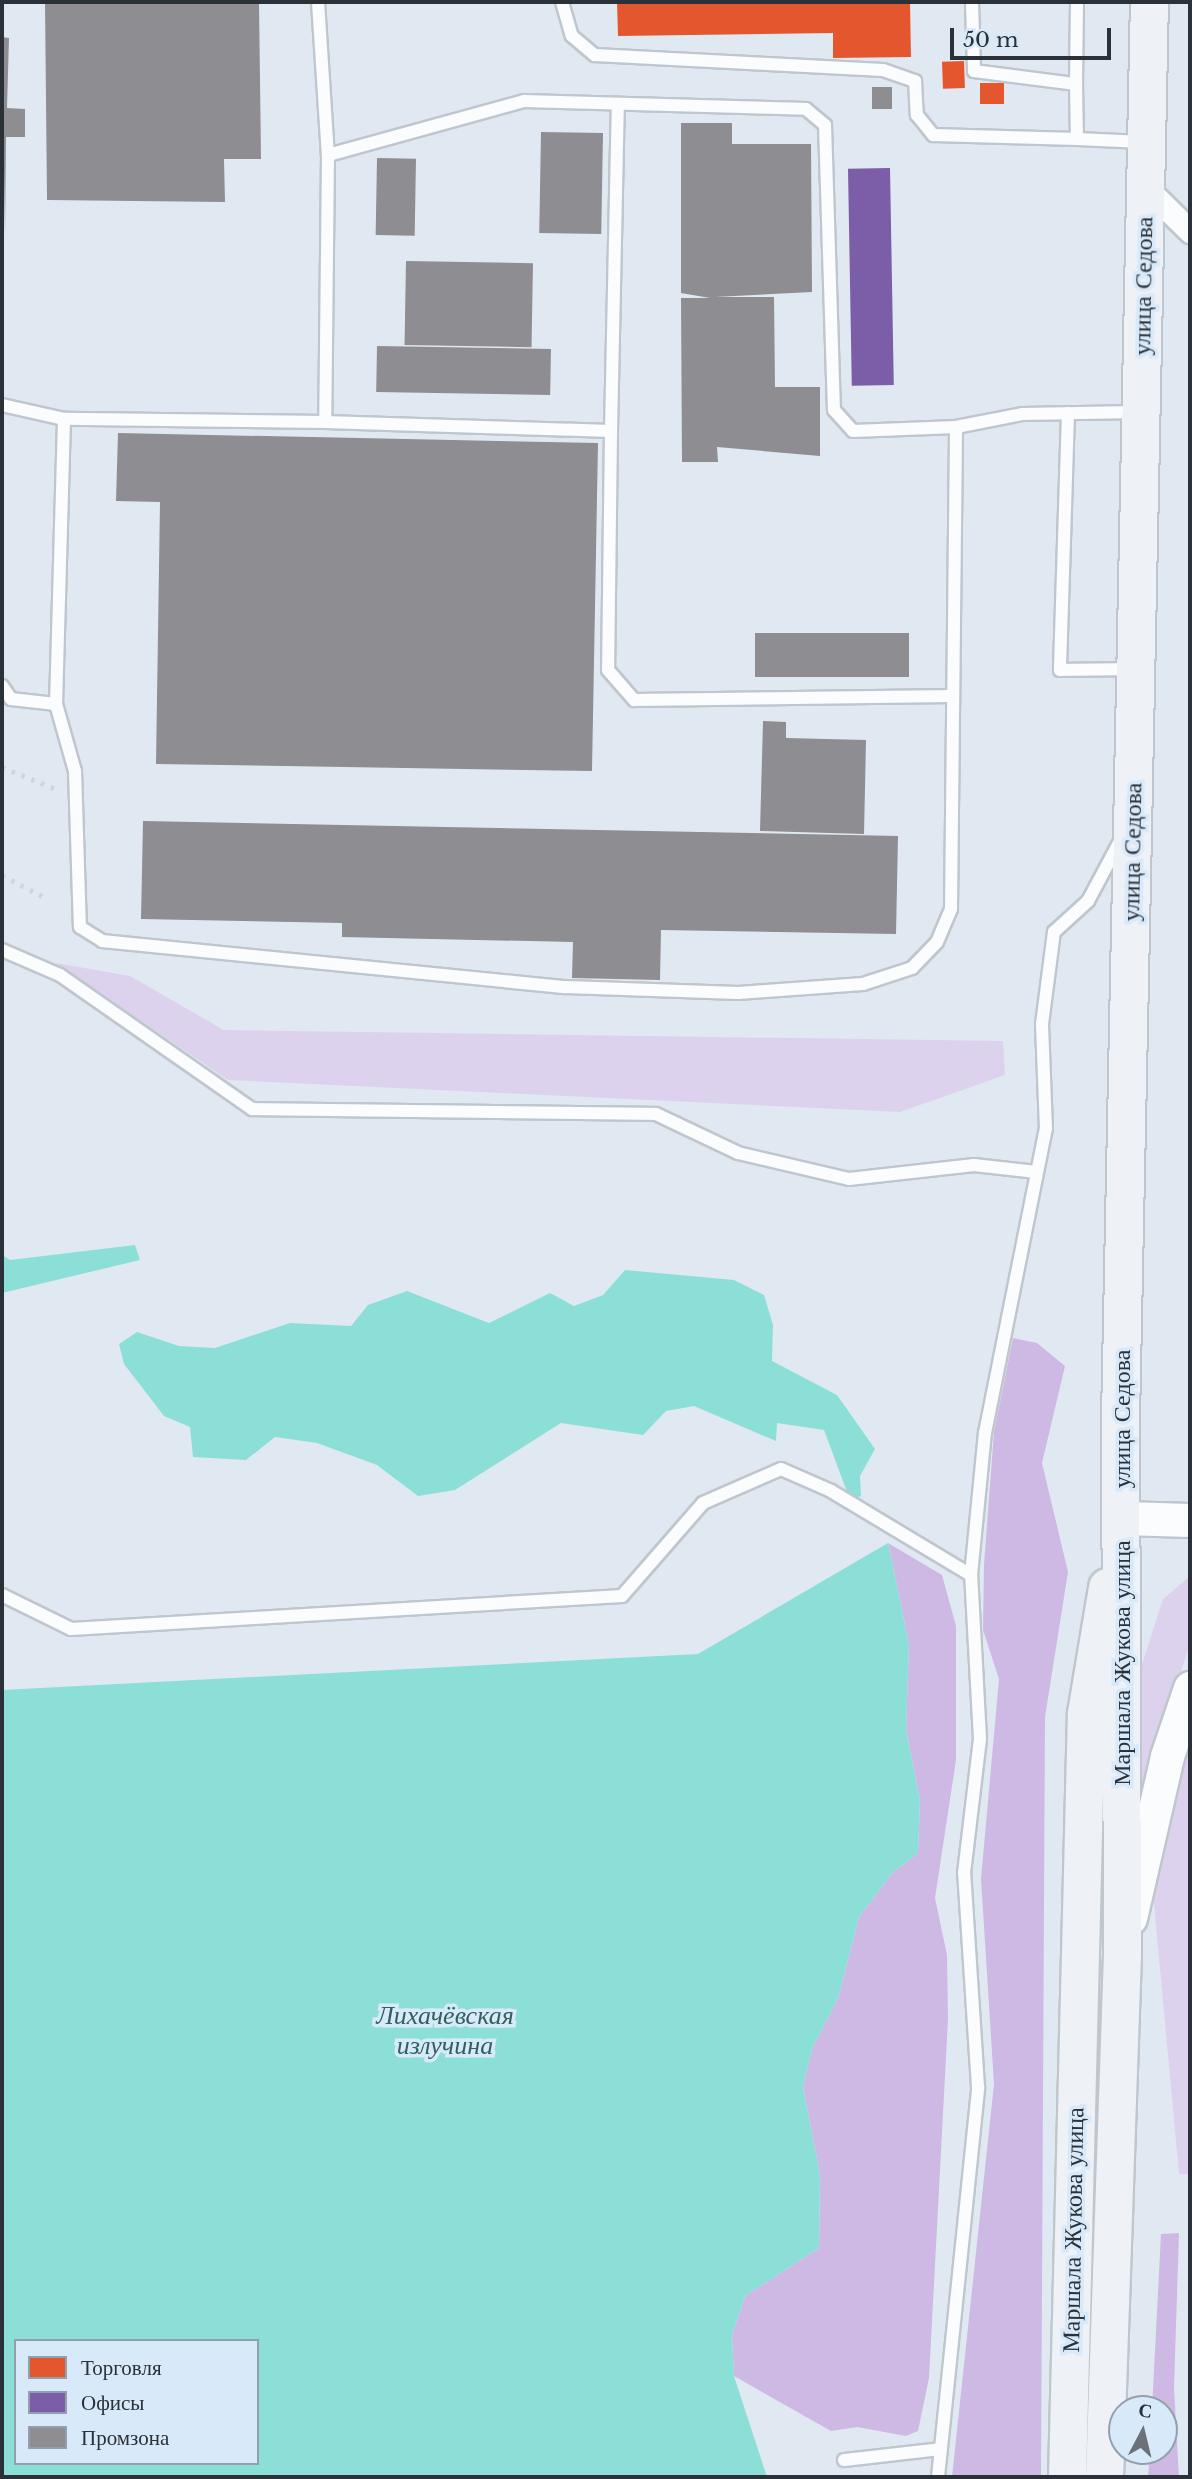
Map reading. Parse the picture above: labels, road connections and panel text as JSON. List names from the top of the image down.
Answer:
{
  "streets": {
    "main road": ["улица Седова", "Маршала Жукова улица"]
  },
  "crossings": [
    ["улица Седова", "Маршала Жукова улица"]
  ],
  "water": ["Лихачёвская излучина"],
  "legend": ["Торговля", "Офисы", "Промзона"],
  "scale_bar": "50 m",
  "north": "top"
}
